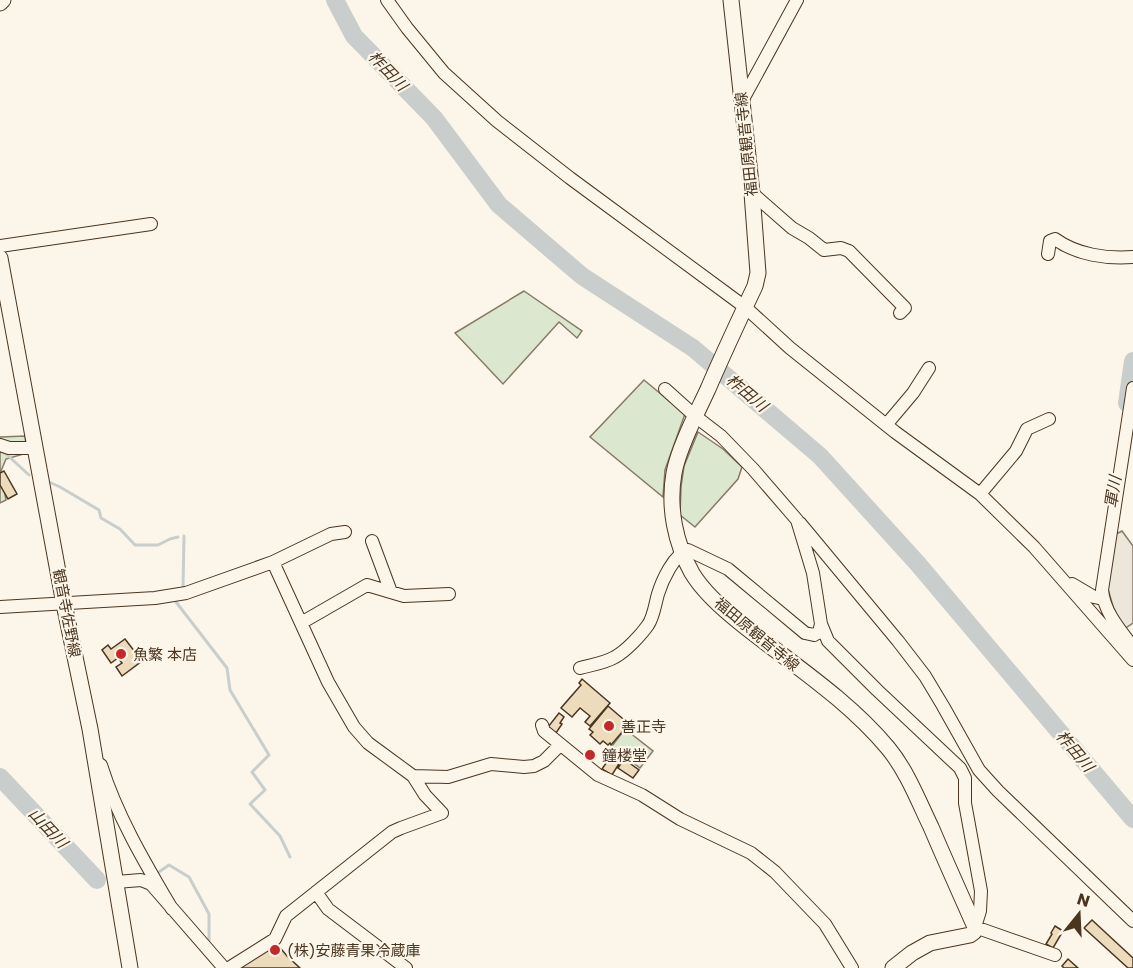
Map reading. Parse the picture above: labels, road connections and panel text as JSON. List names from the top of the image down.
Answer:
{
  "streets": {
    "main road": ["福田原観音寺線", "観音寺佐野線"]
  },
  "water": ["柞田川", "軍川", "山田川"],
  "places": [
    "魚繁 本店",
    "善正寺",
    "鐘楼堂",
    "(株)安藤青果冷蔵庫"
  ],
  "north": "top"
}
